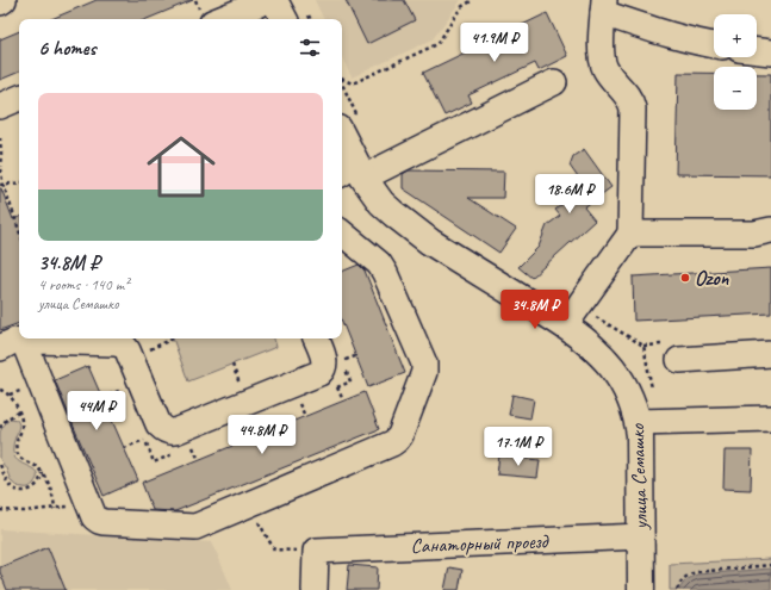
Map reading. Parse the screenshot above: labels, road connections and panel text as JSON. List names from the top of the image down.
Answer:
{
  "streets": {
    "main road": ["улица Семашко"],
    "street": ["Санаторный проезд"]
  },
  "crossings": [
    ["улица Семашко", "Санаторный проезд"]
  ],
  "places": ["Ozon"],
  "page": {
    "map_buttons": ["+", "−"],
    "heading": "6 homes",
    "price": [
      "41.9M ₽",
      "18.6M ₽",
      "34.8M ₽",
      "44M ₽",
      "44.8M ₽",
      "17.1M ₽"
    ],
    "list": [
      {
        "name": "34.8M ₽",
        "note": "4 rooms · 140 m² · улица Семашко"
      }
    ]
  }
}
